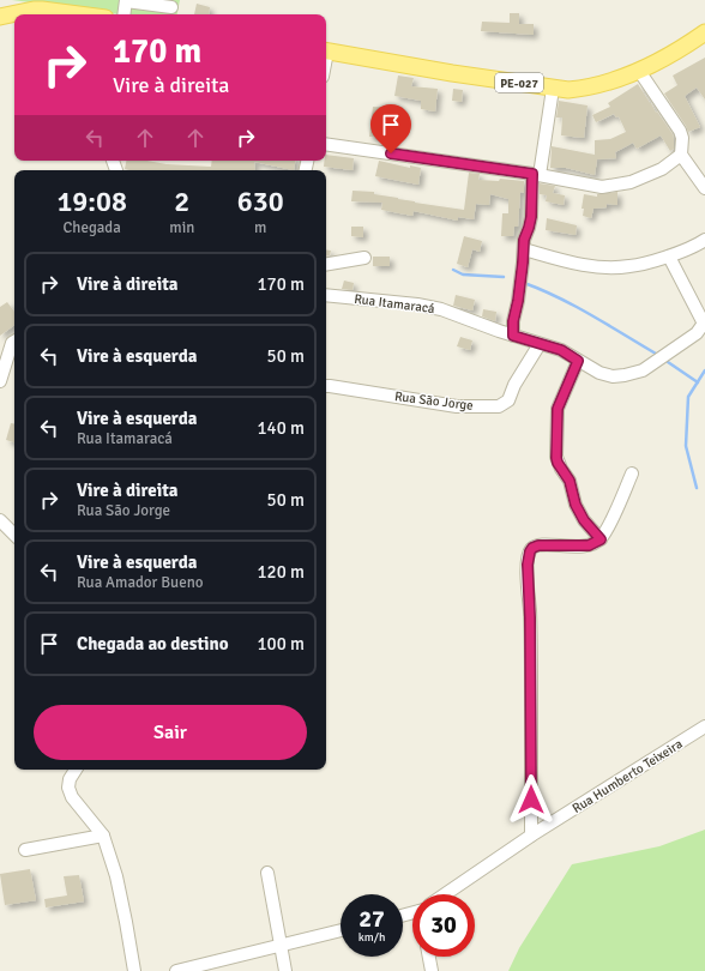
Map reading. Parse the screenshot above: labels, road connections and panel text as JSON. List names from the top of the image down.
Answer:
{
  "streets": {
    "main road": ["PE-027"],
    "street": ["Rua Itamaracá", "Rua São Jorge", "Rua Humberto Teixeira"]
  },
  "crossings": [
    ["Rua Itamaracá", "Rua São Jorge"]
  ],
  "page": {
    "turn": ["170 m", "Vire à direita"],
    "eta": [
      "19:08",
      "Chegada",
      "2",
      "min",
      "630",
      "m"
    ],
    "list": [
      {
        "name": "Vire à direita",
        "value": "170 m"
      },
      {
        "name": "Vire à esquerda",
        "value": "50 m"
      },
      {
        "name": "Vire à esquerda",
        "note": "Rua Itamaracá",
        "value": "140 m"
      },
      {
        "name": "Vire à direita",
        "note": "Rua São Jorge",
        "value": "50 m"
      },
      {
        "name": "Vire à esquerda",
        "note": "Rua Amador Bueno",
        "value": "120 m"
      },
      {
        "name": "Chegada ao destino",
        "value": "100 m"
      }
    ],
    "buttons": "Sair",
    "speed": "27 km/h",
    "limit": "30"
  }
}
